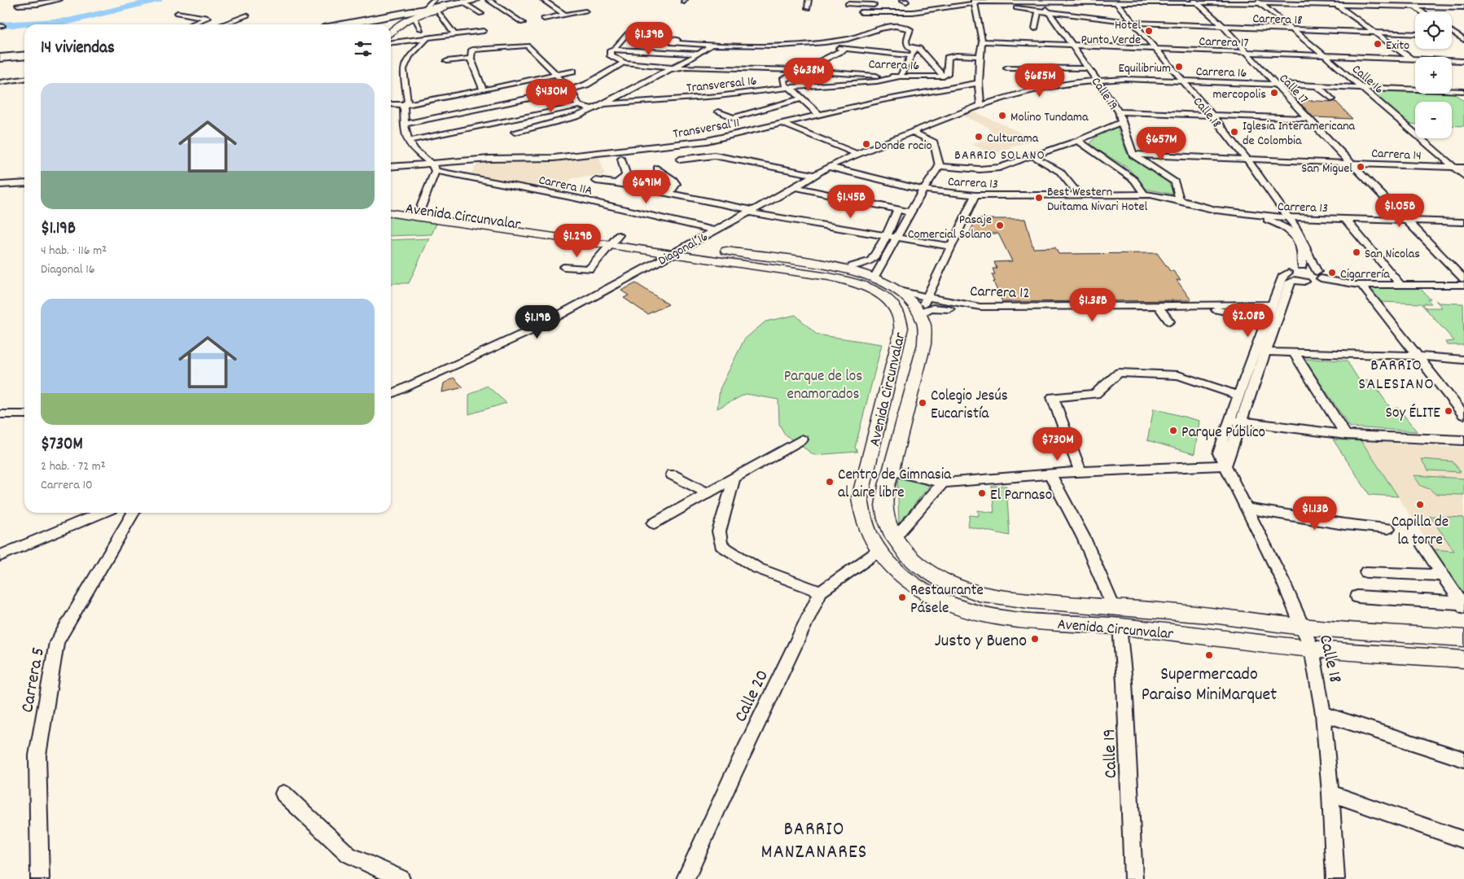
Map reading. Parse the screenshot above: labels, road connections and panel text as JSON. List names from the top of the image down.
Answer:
{
  "streets": {
    "main road": ["Avenida Circunvalar"],
    "street": [
      "Carrera 18",
      "Carrera 17",
      "Carrera 16",
      "Calle 16",
      "Transversal 16",
      "Calle 17",
      "Calle 19",
      "Calle 18",
      "Transversal 11",
      "Carrera 14",
      "Carrera 13",
      "Carrera 11A",
      "Diagonal 16",
      "Carrera 12",
      "Carrera 5",
      "Calle 20"
    ]
  },
  "crossings": [
    ["Carrera 18", "Calle 16"],
    ["Carrera 18", "Calle 17"],
    ["Carrera 18", "Calle 19"],
    ["Carrera 18", "Calle 18"],
    ["Carrera 17", "Calle 16"],
    ["Carrera 17", "Calle 17"],
    ["Carrera 17", "Calle 19"],
    ["Carrera 17", "Calle 18"],
    ["Carrera 16", "Calle 16"],
    ["Carrera 16", "Transversal 16"],
    ["Carrera 16", "Calle 17"],
    ["Carrera 16", "Calle 19"],
    ["Carrera 16", "Calle 18"],
    ["Carrera 16", "Diagonal 16"],
    ["Calle 16", "Carrera 14"],
    ["Calle 17", "Carrera 14"],
    ["Calle 17", "Carrera 13"],
    ["Calle 19", "Carrera 14"],
    ["Calle 19", "Avenida Circunvalar"],
    ["Calle 18", "Carrera 14"],
    ["Calle 18", "Carrera 13"],
    ["Calle 18", "Avenida Circunvalar"],
    ["Calle 18", "Carrera 12"],
    ["Transversal 11", "Carrera 11A"],
    ["Carrera 13", "Diagonal 16"],
    ["Carrera 11A", "Diagonal 16"],
    ["Avenida Circunvalar", "Diagonal 16"],
    ["Avenida Circunvalar", "Carrera 12"],
    ["Avenida Circunvalar", "Calle 20"]
  ],
  "districts": ["BARRIO SOLANO", "BARRIO SALESIANO", "BARRIO MANZANARES"],
  "parks": ["Parque de los enamorados"],
  "places": [
    "Hotel Punto Verde",
    "Exito",
    "Equilibrium",
    "mercopolis",
    "Molino Tundama",
    "Iglesia Interamericana de Colombia",
    "Culturama",
    "Donde rocio",
    "San Miguel",
    "Best Western Duitama Nivari Hotel",
    "Pasaje Comercial Solano",
    "San Nicolas",
    "Cigarrería",
    "Colegio Jesús Eucaristía",
    "Soy ÉLITE",
    "Parque Público",
    "Centro de Gimnasia al aire libre",
    "El Parnaso",
    "Capilla de la torre",
    "Restaurante Pásele",
    "Justo y Bueno",
    "Supermercado Paraiso MiniMarquet"
  ],
  "page": {
    "map_buttons": ["+", "−"],
    "price": [
      "$1.39B",
      "$638M",
      "$685M",
      "$430M",
      "$657M",
      "$691M",
      "$1.45B",
      "$1.05B",
      "$1.29B",
      "$1.38B",
      "$2.08B",
      "$1.19B",
      "$730M",
      "$1.13B"
    ],
    "heading": "14 viviendas",
    "list": [
      {
        "name": "$1.19B",
        "note": "4 hab. · 116 m² · Diagonal 16"
      },
      {
        "name": "$730M",
        "note": "2 hab. · 72 m² · Carrera 10"
      }
    ]
  }
}
